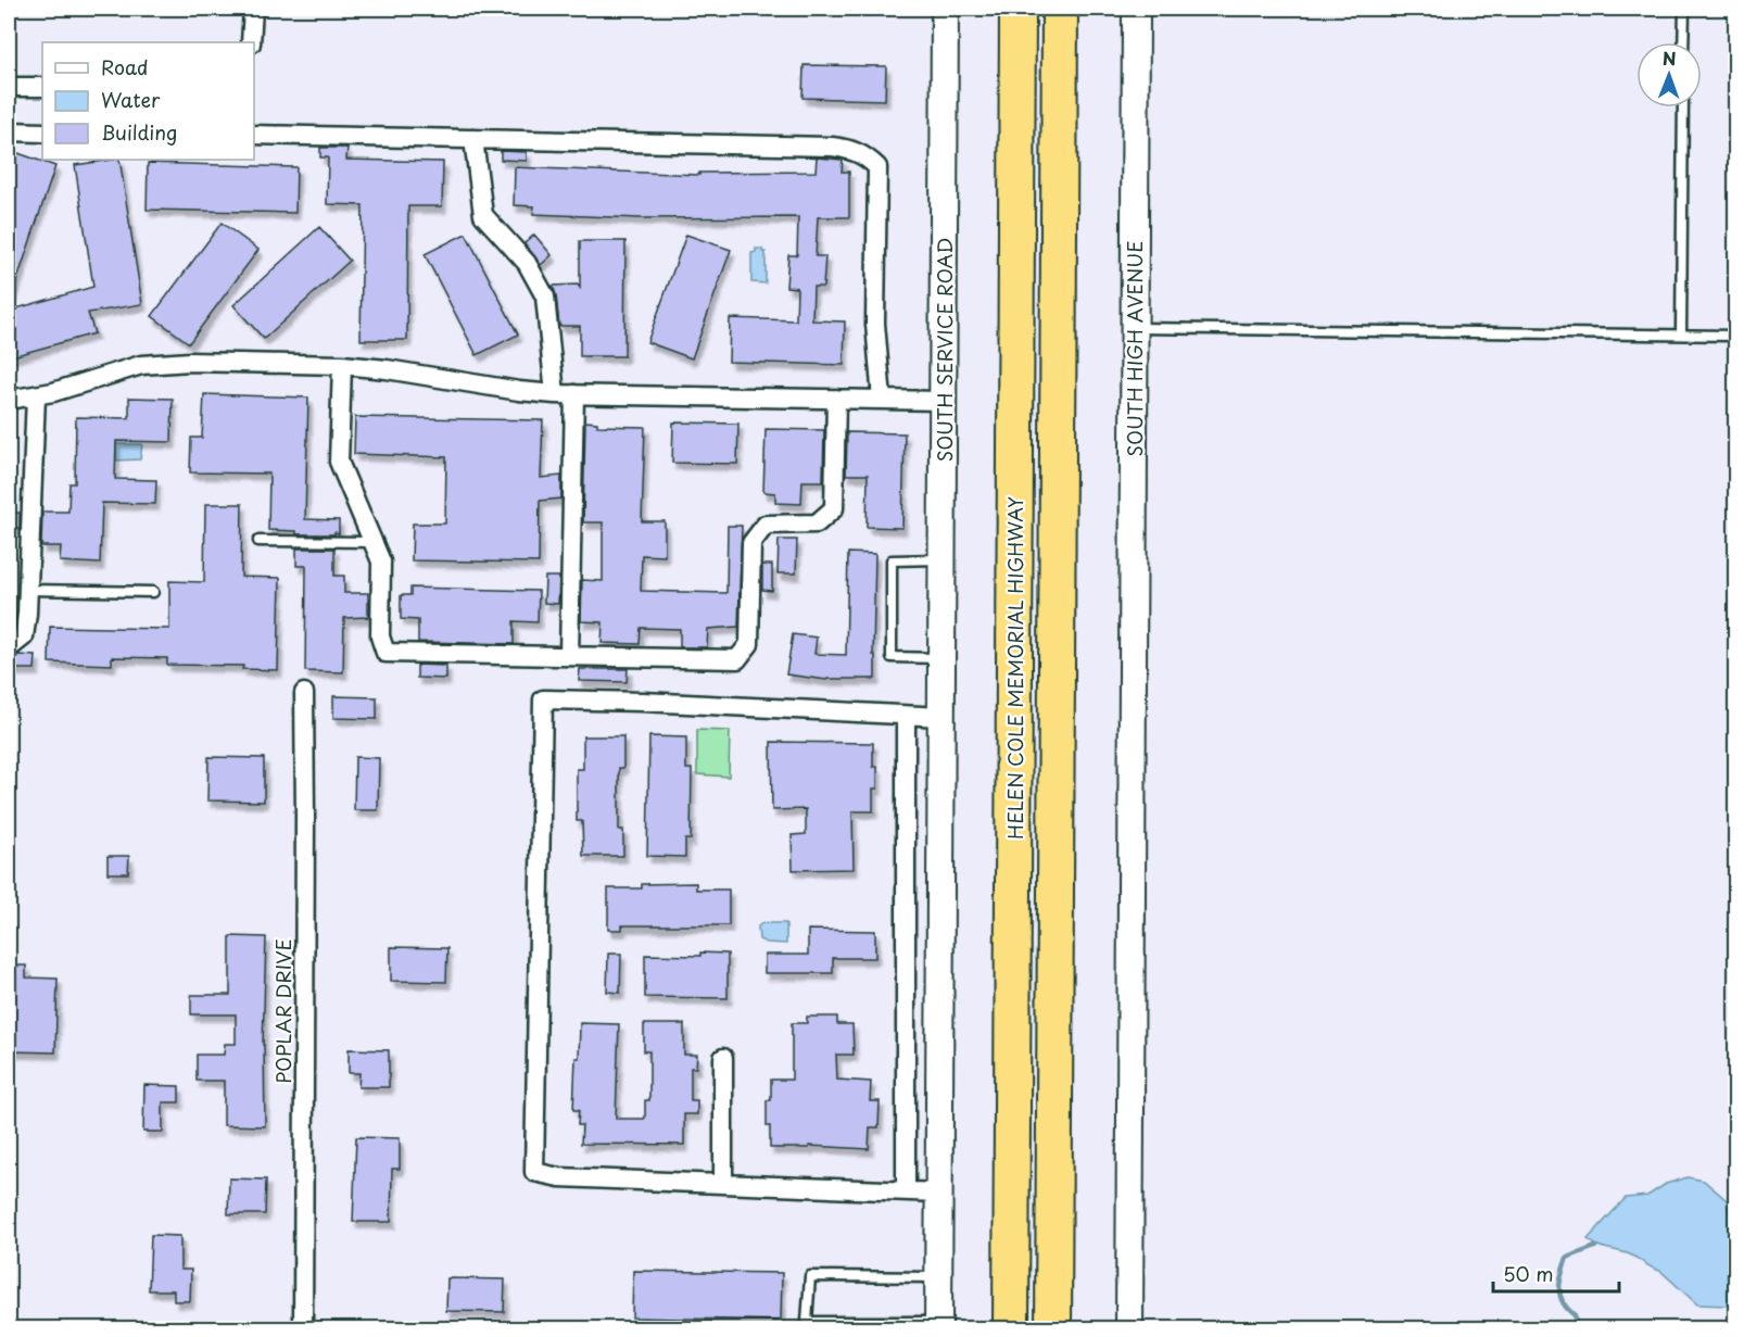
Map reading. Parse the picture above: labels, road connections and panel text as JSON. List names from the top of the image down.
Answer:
{
  "streets": {
    "highway": ["HELEN COLE MEMORIAL HIGHWAY"],
    "main road": ["SOUTH HIGH AVENUE", "SOUTH SERVICE ROAD"],
    "street": ["POPLAR DRIVE"]
  },
  "legend": ["Road", "Water", "Building"],
  "scale_bar": "50 m",
  "north": "top"
}
